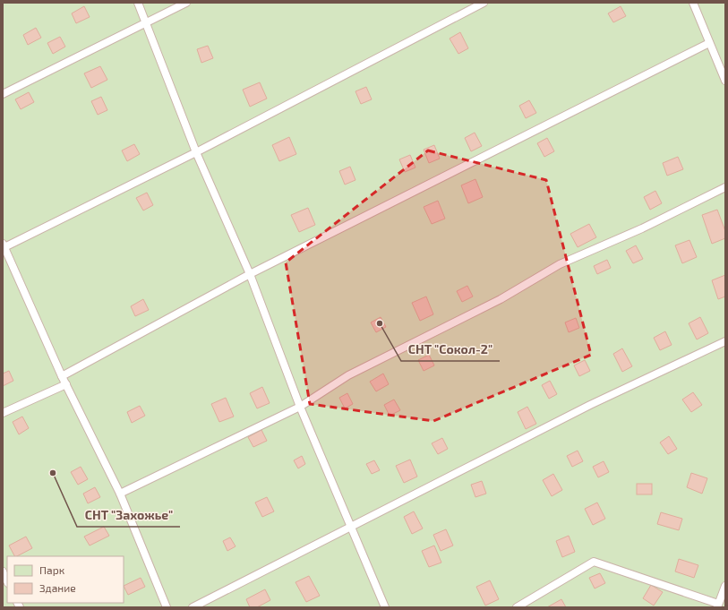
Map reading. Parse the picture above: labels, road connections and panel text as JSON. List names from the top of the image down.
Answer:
{
  "places": ["СНТ \"Сокол-2\"", "СНТ \"Захожье\""],
  "legend": ["Парк", "Здание"]
}
